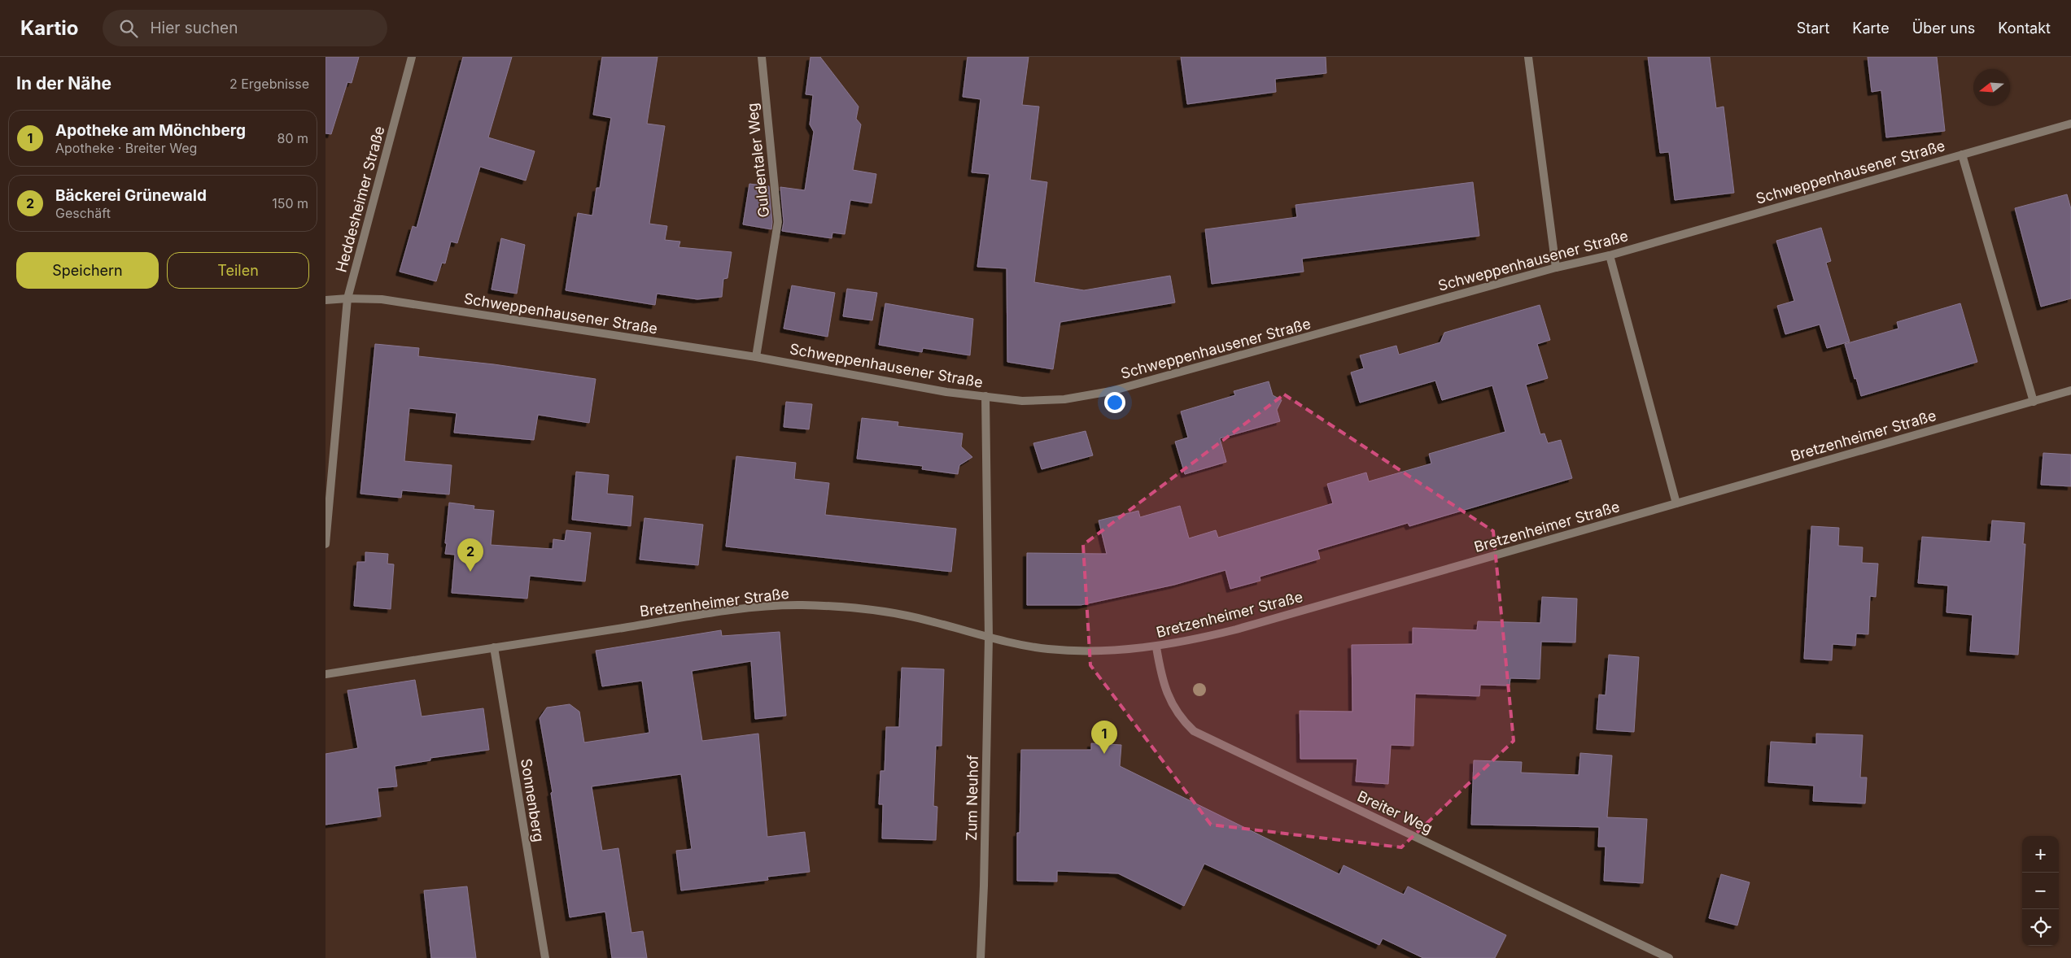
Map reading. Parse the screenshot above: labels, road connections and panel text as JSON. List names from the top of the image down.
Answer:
{
  "streets": {
    "street": [
      "Guldentaler Weg",
      "Schweppenhausener Straße",
      "Heddesheimer Straße",
      "Bretzenheimer Straße",
      "Zum Neuhof",
      "Sonnenberg",
      "Breiter Weg"
    ]
  },
  "crossings": [
    ["Guldentaler Weg", "Schweppenhausener Straße"],
    ["Schweppenhausener Straße", "Heddesheimer Straße"],
    ["Schweppenhausener Straße", "Zum Neuhof"],
    ["Bretzenheimer Straße", "Zum Neuhof"],
    ["Bretzenheimer Straße", "Sonnenberg"],
    ["Bretzenheimer Straße", "Breiter Weg"]
  ],
  "north": "left",
  "page": {
    "header": "Kartio",
    "search": "Hier suchen",
    "nav": [
      "Start",
      "Karte",
      "Über uns",
      "Kontakt"
    ],
    "heading": ["In der Nähe", "2 Ergebnisse"],
    "list": [
      {
        "mark": "1",
        "name": "Apotheke am Mönchberg",
        "note": "Apotheke · Breiter Weg",
        "value": "80 m"
      },
      {
        "mark": "2",
        "name": "Bäckerei Grünewald",
        "note": "Geschäft",
        "value": "150 m"
      }
    ],
    "buttons": ["Speichern", "Teilen"],
    "pins": ["2", "1"],
    "map_buttons": ["+", "−"]
  }
}
